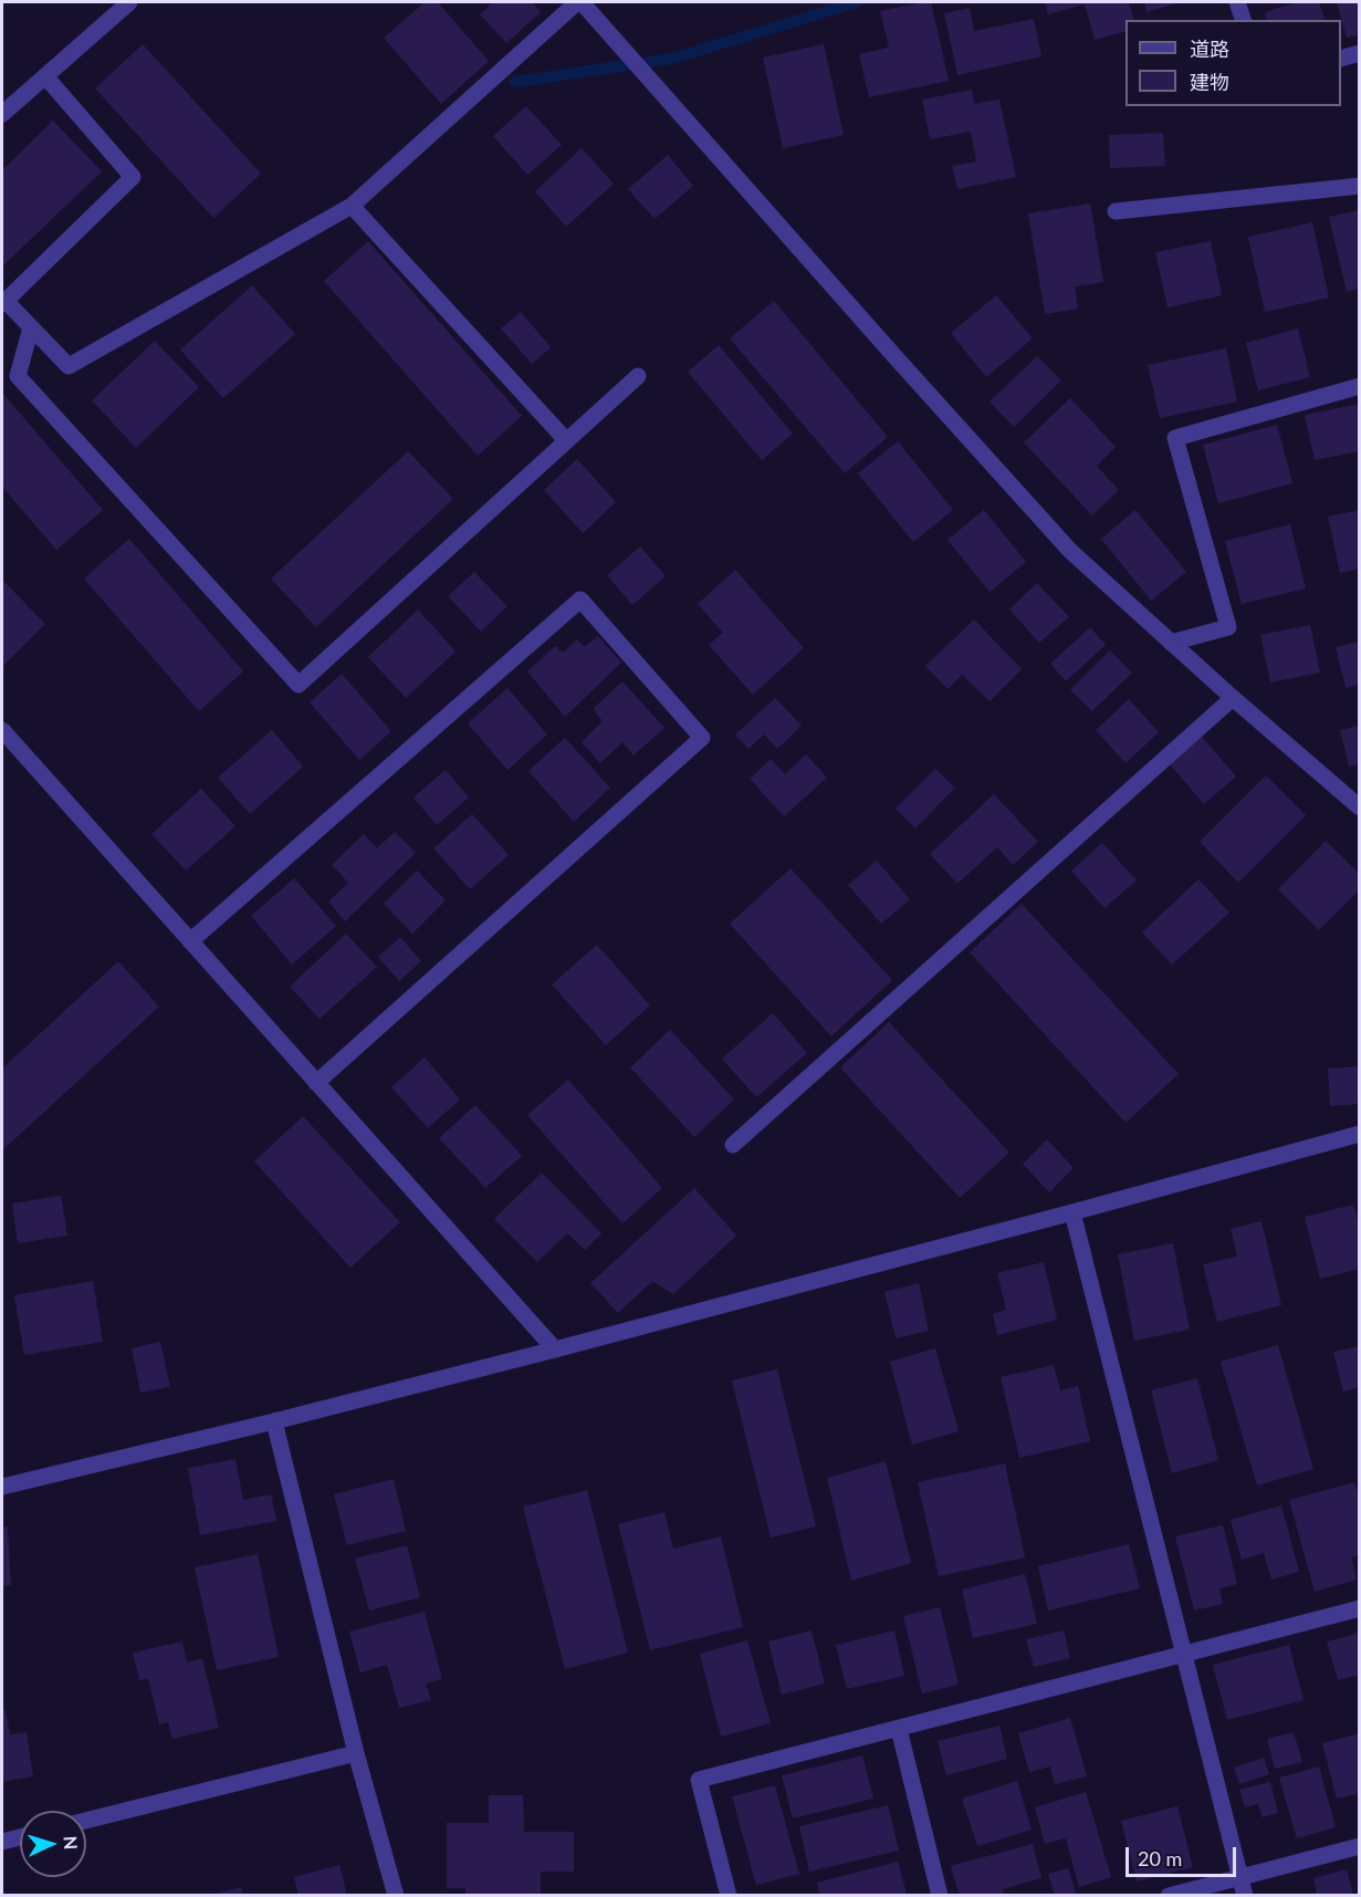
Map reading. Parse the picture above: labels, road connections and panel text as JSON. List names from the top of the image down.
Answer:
{
  "legend": ["道路", "建物"],
  "scale_bar": "20 m",
  "north": "right"
}
